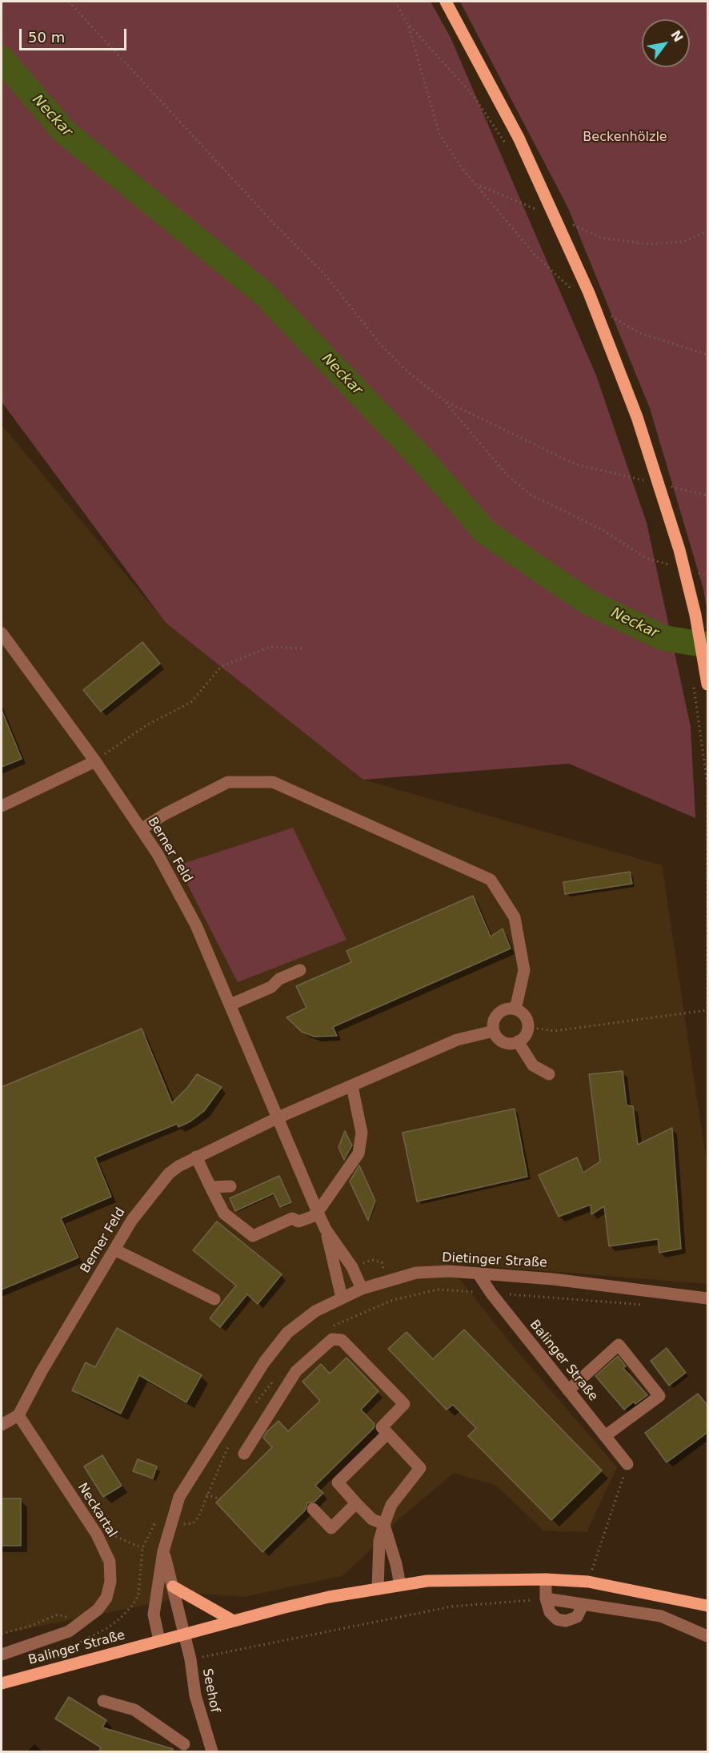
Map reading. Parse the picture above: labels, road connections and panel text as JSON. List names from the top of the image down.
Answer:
{
  "streets": {
    "main road": ["Balinger Straße"],
    "street": [
      "Berner Feld",
      "Dietinger Straße",
      "Neckartal",
      "Seehof"
    ]
  },
  "crossings": [
    ["Berner Feld", "Dietinger Straße"],
    ["Berner Feld", "Neckartal"],
    ["Dietinger Straße", "Balinger Straße"],
    ["Balinger Straße", "Seehof"]
  ],
  "water": ["Neckar"],
  "parks": ["Beckenhölzle"],
  "scale_bar": "50 m",
  "north": "top right"
}
